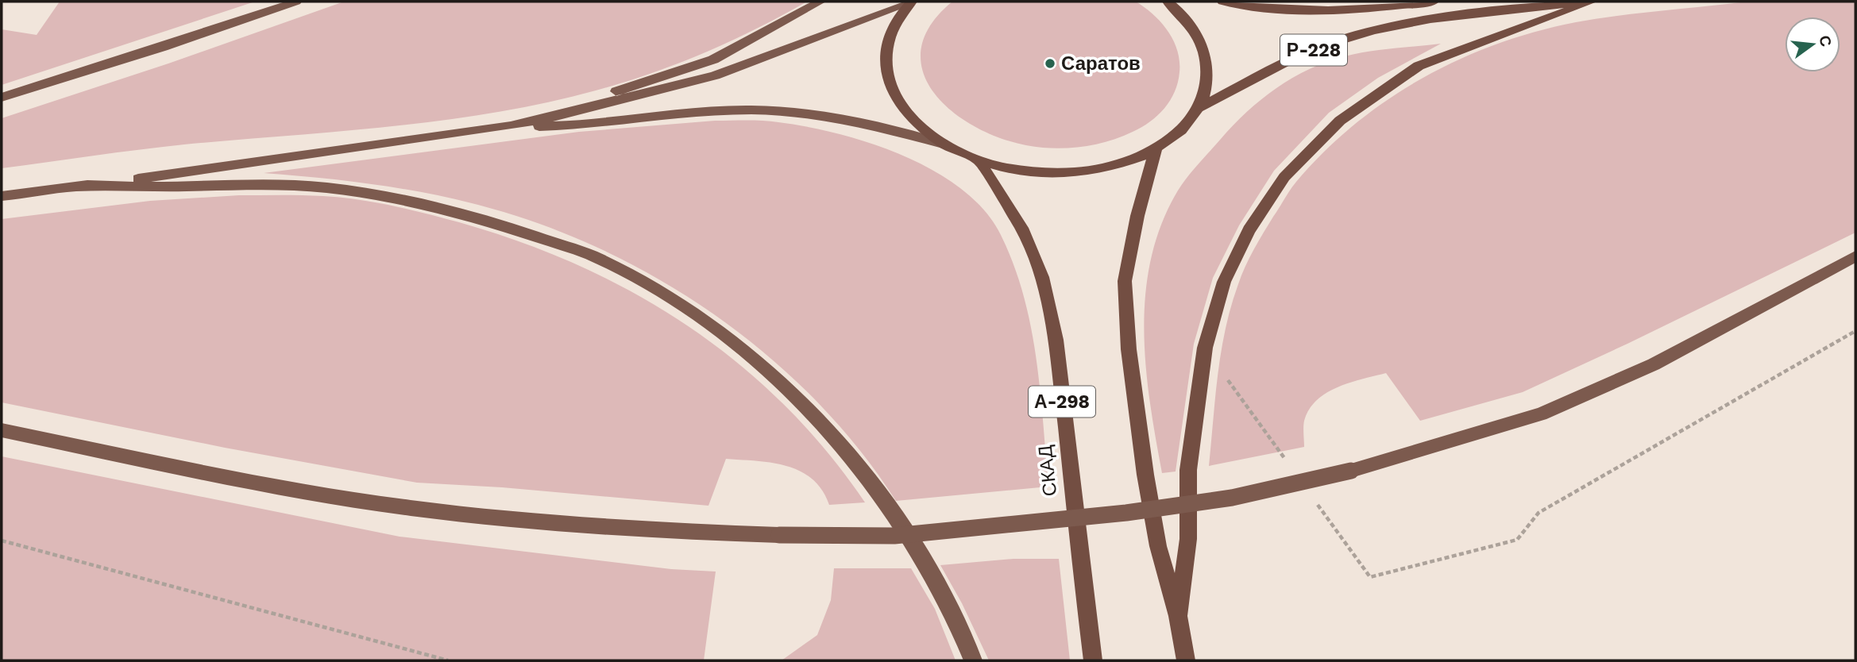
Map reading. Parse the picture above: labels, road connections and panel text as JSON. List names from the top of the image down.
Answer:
{
  "streets": {
    "highway": ["Р-228", "А-298", "СКАД"]
  },
  "crossings": [
    ["Р-228", "СКАД"]
  ],
  "places": ["Саратов"],
  "north": "right"
}
